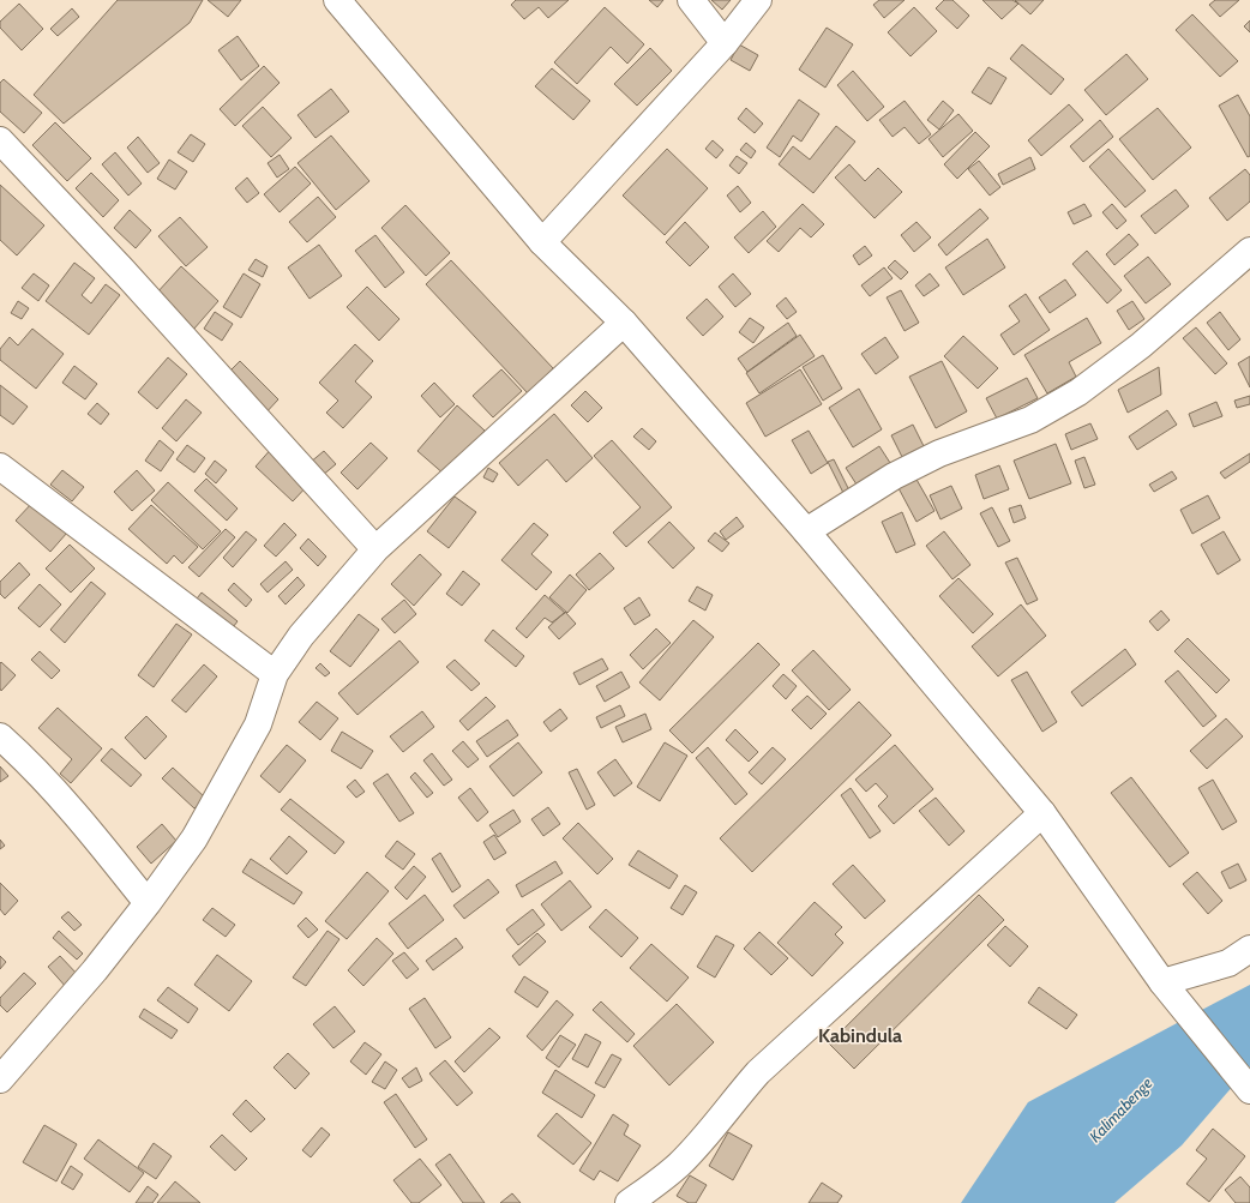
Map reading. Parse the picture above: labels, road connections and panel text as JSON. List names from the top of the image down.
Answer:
{
  "districts": ["Kabindula"],
  "water": ["Kalimabenge"]
}
